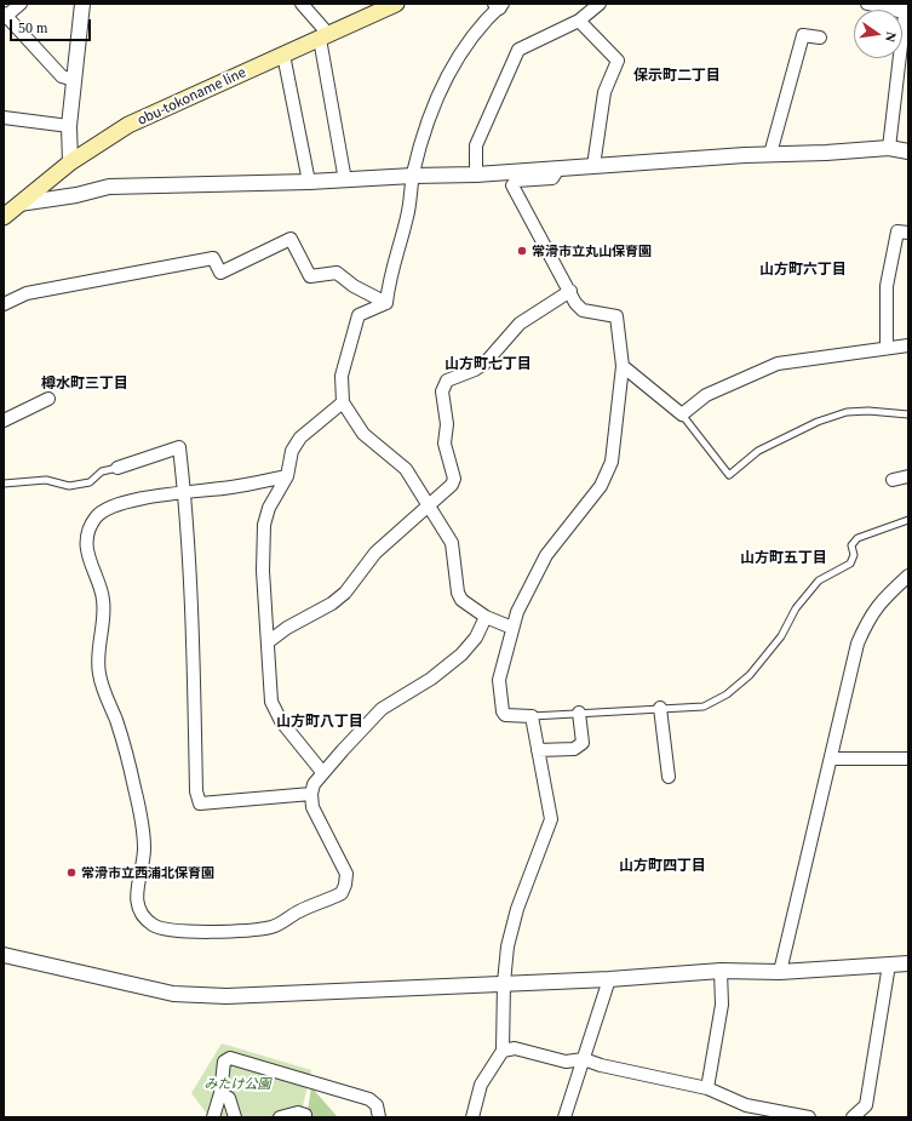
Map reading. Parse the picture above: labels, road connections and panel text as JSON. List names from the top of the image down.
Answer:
{
  "streets": {
    "main road": ["obu-tokoname line"]
  },
  "districts": [
    "保示町二丁目",
    "山方町六丁目",
    "山方町七丁目",
    "樽水町三丁目",
    "山方町五丁目",
    "山方町八丁目",
    "山方町四丁目"
  ],
  "parks": ["みたけ公園"],
  "places": ["常滑市立丸山保育園", "常滑市立西浦北保育園"],
  "scale_bar": "50 m",
  "north": "right"
}
